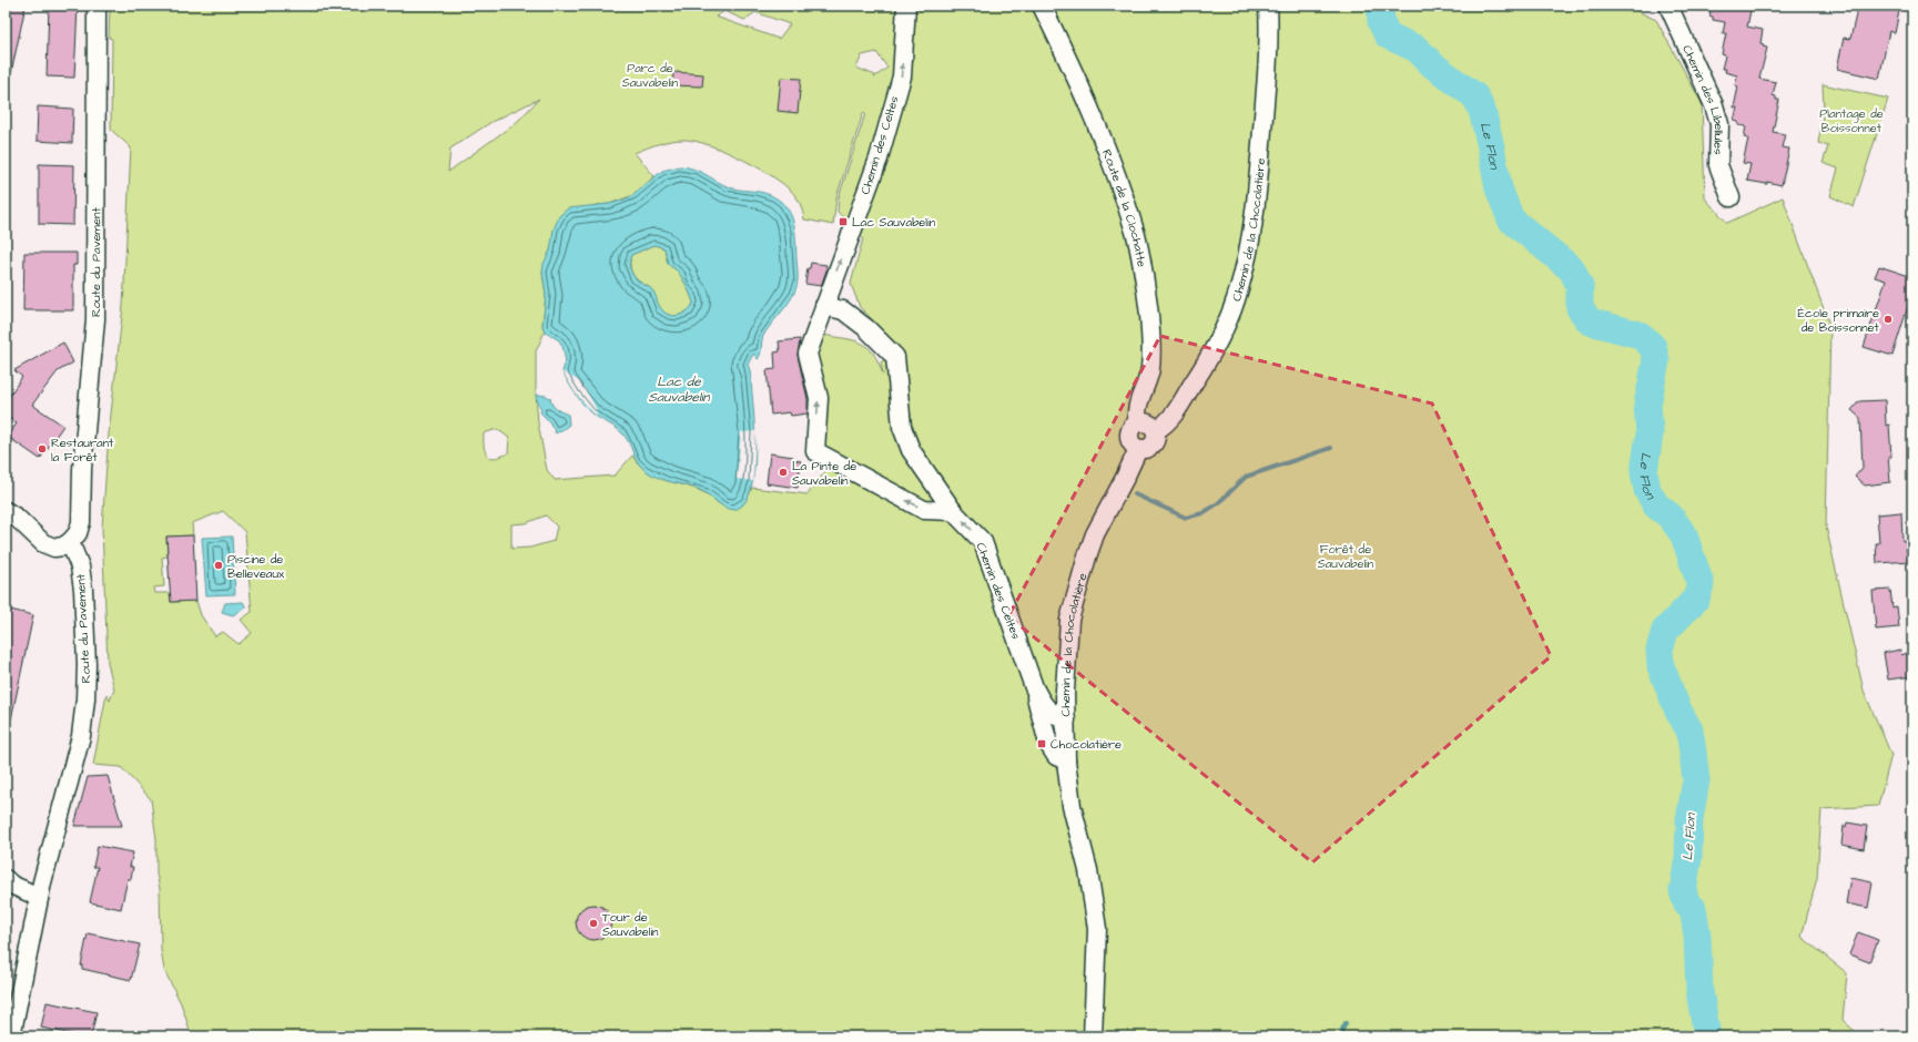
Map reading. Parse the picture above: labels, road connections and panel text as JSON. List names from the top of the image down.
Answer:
{
  "streets": {
    "street": [
      "Chemin des Libellules",
      "Chemin des Celtes",
      "Route de la Clochatte",
      "Chemin de la Chocolatière",
      "Route du Pavement"
    ]
  },
  "crossings": [
    ["Chemin des Celtes", "Chemin de la Chocolatière"],
    ["Route de la Clochatte", "Chemin de la Chocolatière"]
  ],
  "one_way": ["Chemin des Celtes"],
  "water": ["Le Flon", "Lac de Sauvabelin"],
  "parks": ["Parc de Sauvabelin", "Plantage de Boissonnet", "Forêt de Sauvabelin"],
  "places": {
    "transit": ["Lac Sauvabelin", "Chocolatière"],
    "other": [
      "École primaire de Boissonnet",
      "Restaurant la Forêt",
      "La Pinte de Sauvabelin",
      "Piscine de Belleveaux",
      "Tour de Sauvabelin"
    ]
  }
}
